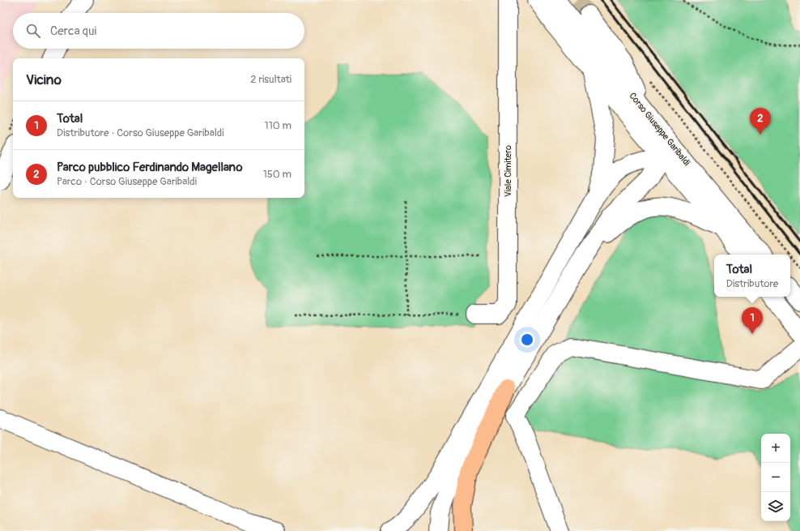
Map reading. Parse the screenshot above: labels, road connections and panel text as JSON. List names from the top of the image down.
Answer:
{
  "streets": {
    "street": ["Corso Giuseppe Garibaldi", "Viale Cimitero"]
  },
  "page": {
    "search": "Cerca qui",
    "heading": ["Vicino", "2 risultati"],
    "list": [
      {
        "mark": "1",
        "name": "Total",
        "note": "Distributore · Corso Giuseppe Garibaldi",
        "value": "110 m"
      },
      {
        "mark": "2",
        "name": "Parco pubblico Ferdinando Magellano",
        "note": "Parco · Corso Giuseppe Garibaldi",
        "value": "150 m"
      }
    ],
    "pins": ["2", "1"],
    "popup": ["Total", "Distributore"],
    "map_buttons": ["+", "−"]
  }
}
